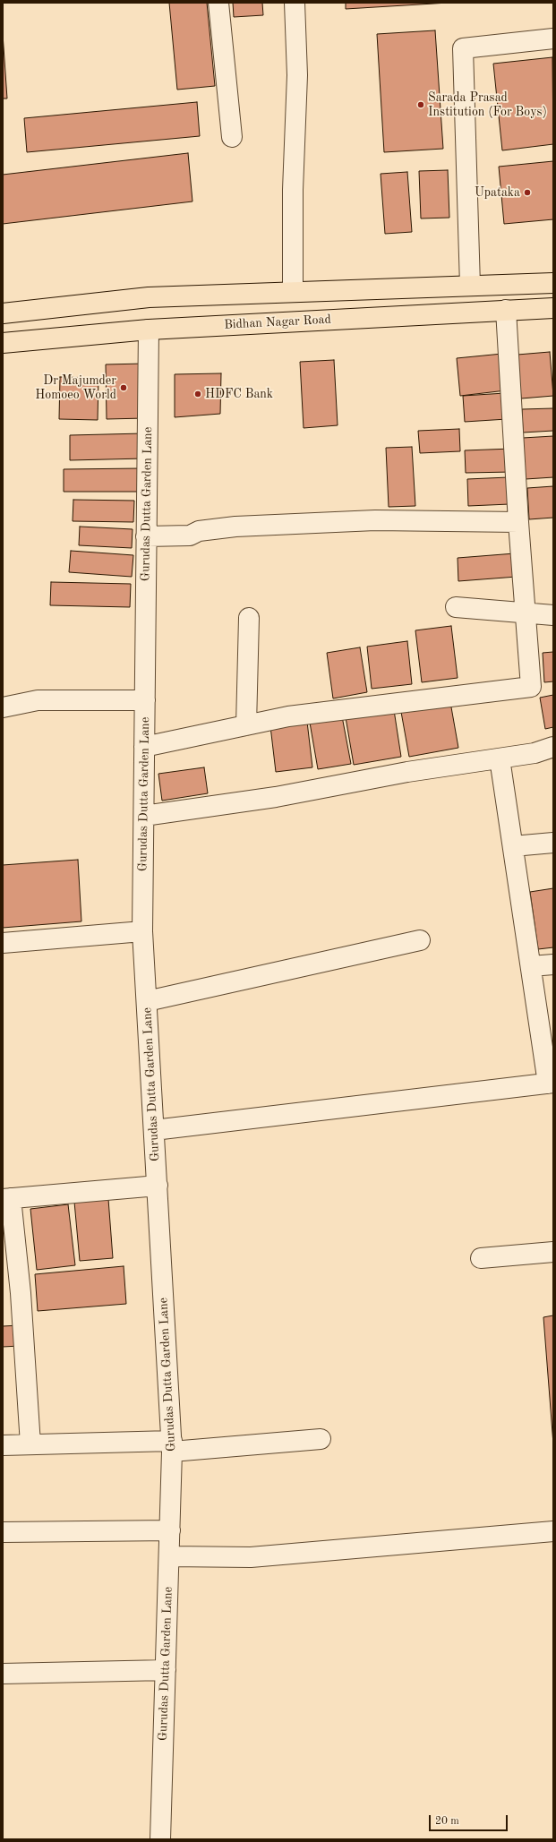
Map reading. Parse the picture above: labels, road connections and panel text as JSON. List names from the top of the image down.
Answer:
{
  "streets": {
    "main road": ["Bidhan Nagar Road"],
    "street": ["Gurudas Dutta Garden Lane"]
  },
  "crossings": [
    ["Bidhan Nagar Road", "Gurudas Dutta Garden Lane"]
  ],
  "places": [
    "Sarada Prasad Institution (For Boys)",
    "Upataka",
    "Dr Majumder Homoeo World",
    "HDFC Bank"
  ],
  "scale_bar": "20 m"
}
